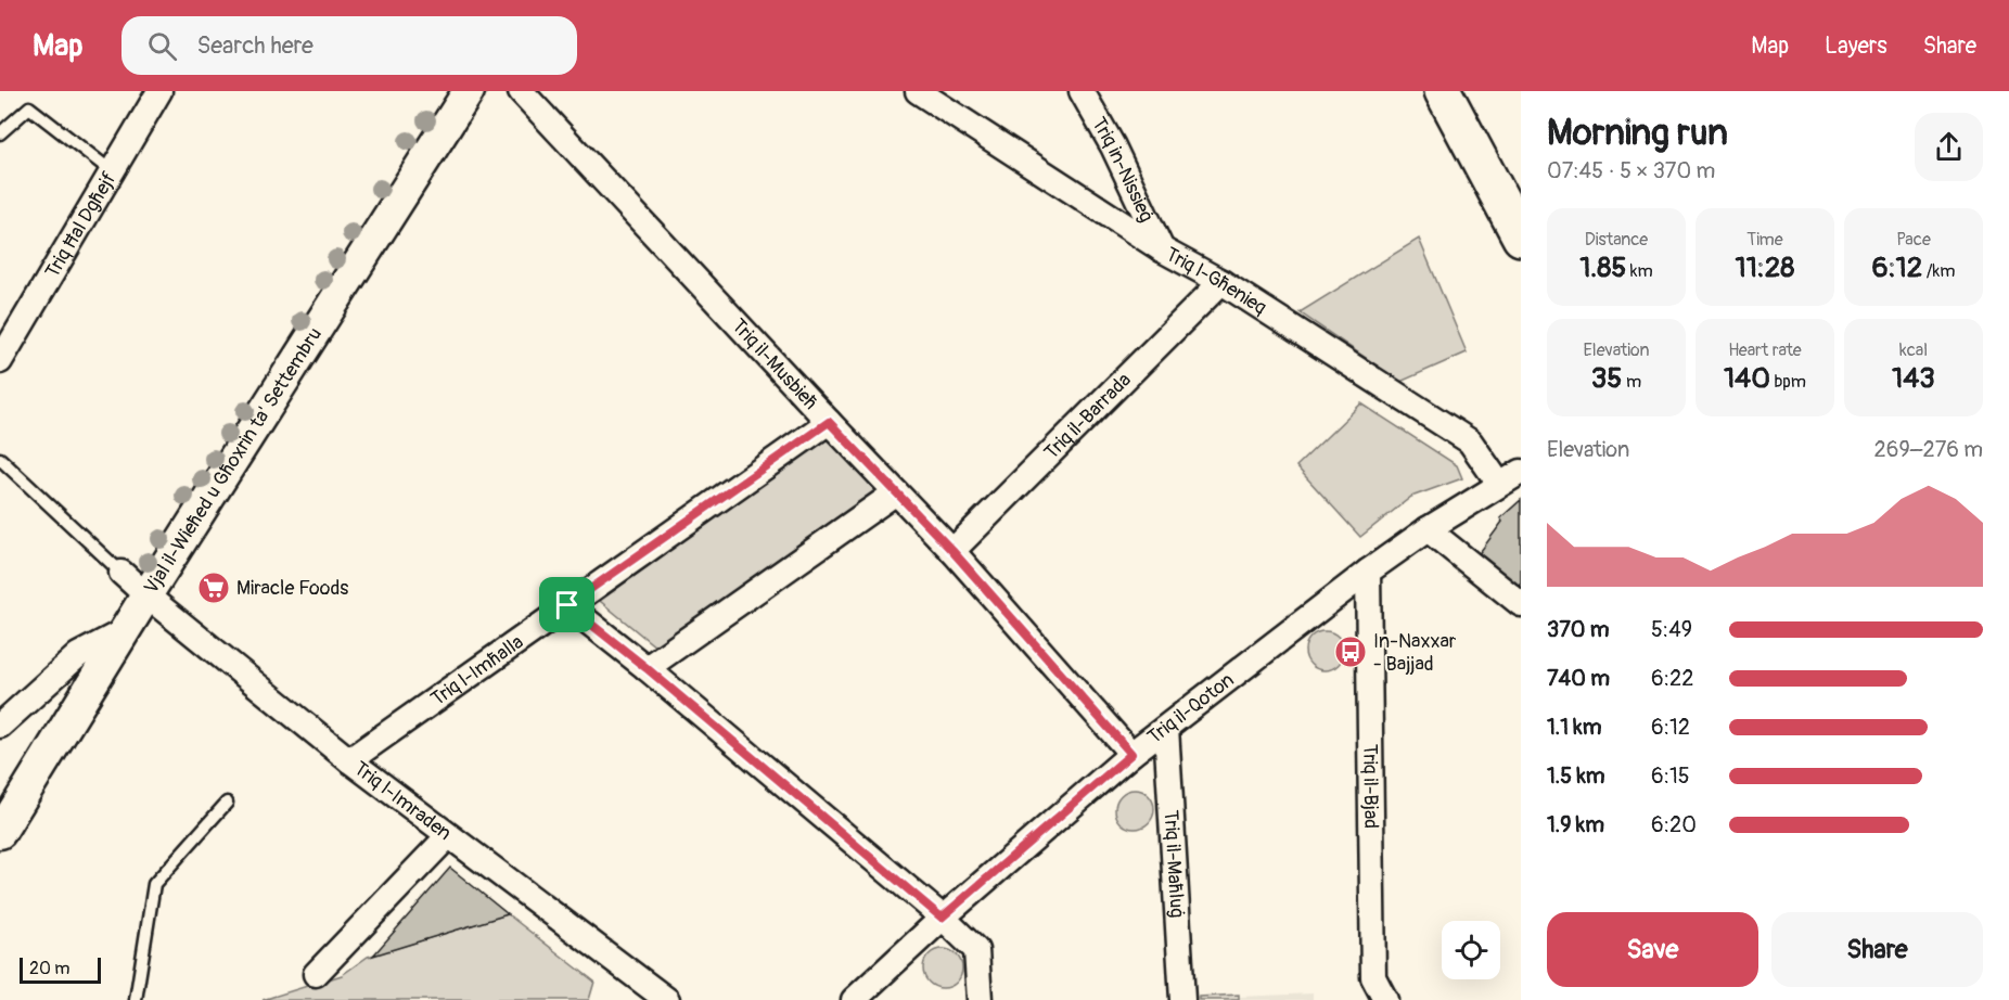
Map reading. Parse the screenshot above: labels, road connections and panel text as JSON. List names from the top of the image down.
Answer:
{
  "streets": {
    "street": [
      "Triq in-Nissieġ",
      "Triq Ħal Dgħejf",
      "Triq l-Għenieq",
      "Triq il-Musbieħ",
      "Triq il-Barrada",
      "Vjal il-Wieħed u Għoxrin ta' Settembru",
      "Triq l-Imħalla",
      "Triq il-Qoton",
      "Triq il-Bjad",
      "Triq l-Imraden",
      "Triq il-Maħluġ"
    ]
  },
  "crossings": [
    ["Triq in-Nissieġ", "Triq l-Għenieq"],
    ["Triq l-Għenieq", "Triq il-Barrada"],
    ["Triq l-Għenieq", "Triq il-Qoton"],
    ["Triq il-Musbieħ", "Triq il-Barrada"],
    ["Triq il-Musbieħ", "Triq l-Imħalla"],
    ["Triq il-Musbieħ", "Triq il-Qoton"],
    ["Vjal il-Wieħed u Għoxrin ta' Settembru", "Triq l-Imraden"],
    ["Triq l-Imħalla", "Triq l-Imraden"],
    ["Triq il-Qoton", "Triq il-Bjad"],
    ["Triq il-Qoton", "Triq il-Maħluġ"]
  ],
  "places": {
    "supermarket": ["Miracle Foods"],
    "bus stop": ["In-Naxxar - Bajjad"]
  },
  "scale_bar": "20 m",
  "page": {
    "header": "Map",
    "search": "Search here",
    "nav": ["Map", "Layers", "Share"],
    "heading": ["Morning run", "07:45 · 5 × 370 m"],
    "stats": [
      ["Distance", "1.85 km"],
      ["Time", "11:28"],
      ["Pace", "6:12 /km"],
      ["Elevation", "35 m"],
      ["Heart rate", "140 bpm"],
      ["kcal", "143"]
    ],
    "chart": ["Elevation", "269–276 m"],
    "list": [
      {
        "name": "370 m",
        "note": "5:49"
      },
      {
        "name": "740 m",
        "note": "6:22"
      },
      {
        "name": "1.1 km",
        "note": "6:12"
      },
      {
        "name": "1.5 km",
        "note": "6:15"
      },
      {
        "name": "1.9 km",
        "note": "6:20"
      }
    ],
    "buttons": ["Save", "Share"],
    "scale": "20 m"
  }
}
